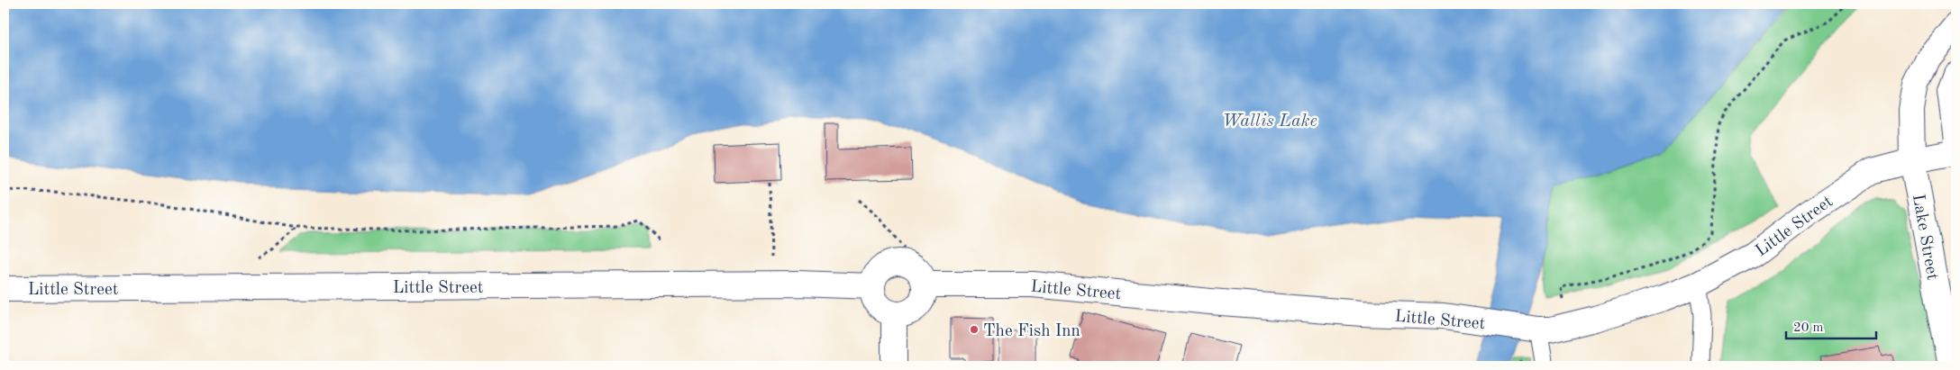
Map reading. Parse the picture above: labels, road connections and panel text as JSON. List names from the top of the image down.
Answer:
{
  "streets": {
    "street": ["Little Street", "Lake Street"]
  },
  "crossings": [
    ["Little Street", "Lake Street"]
  ],
  "water": ["Wallis Lake"],
  "places": ["The Fish Inn"],
  "scale_bar": "20 m"
}
